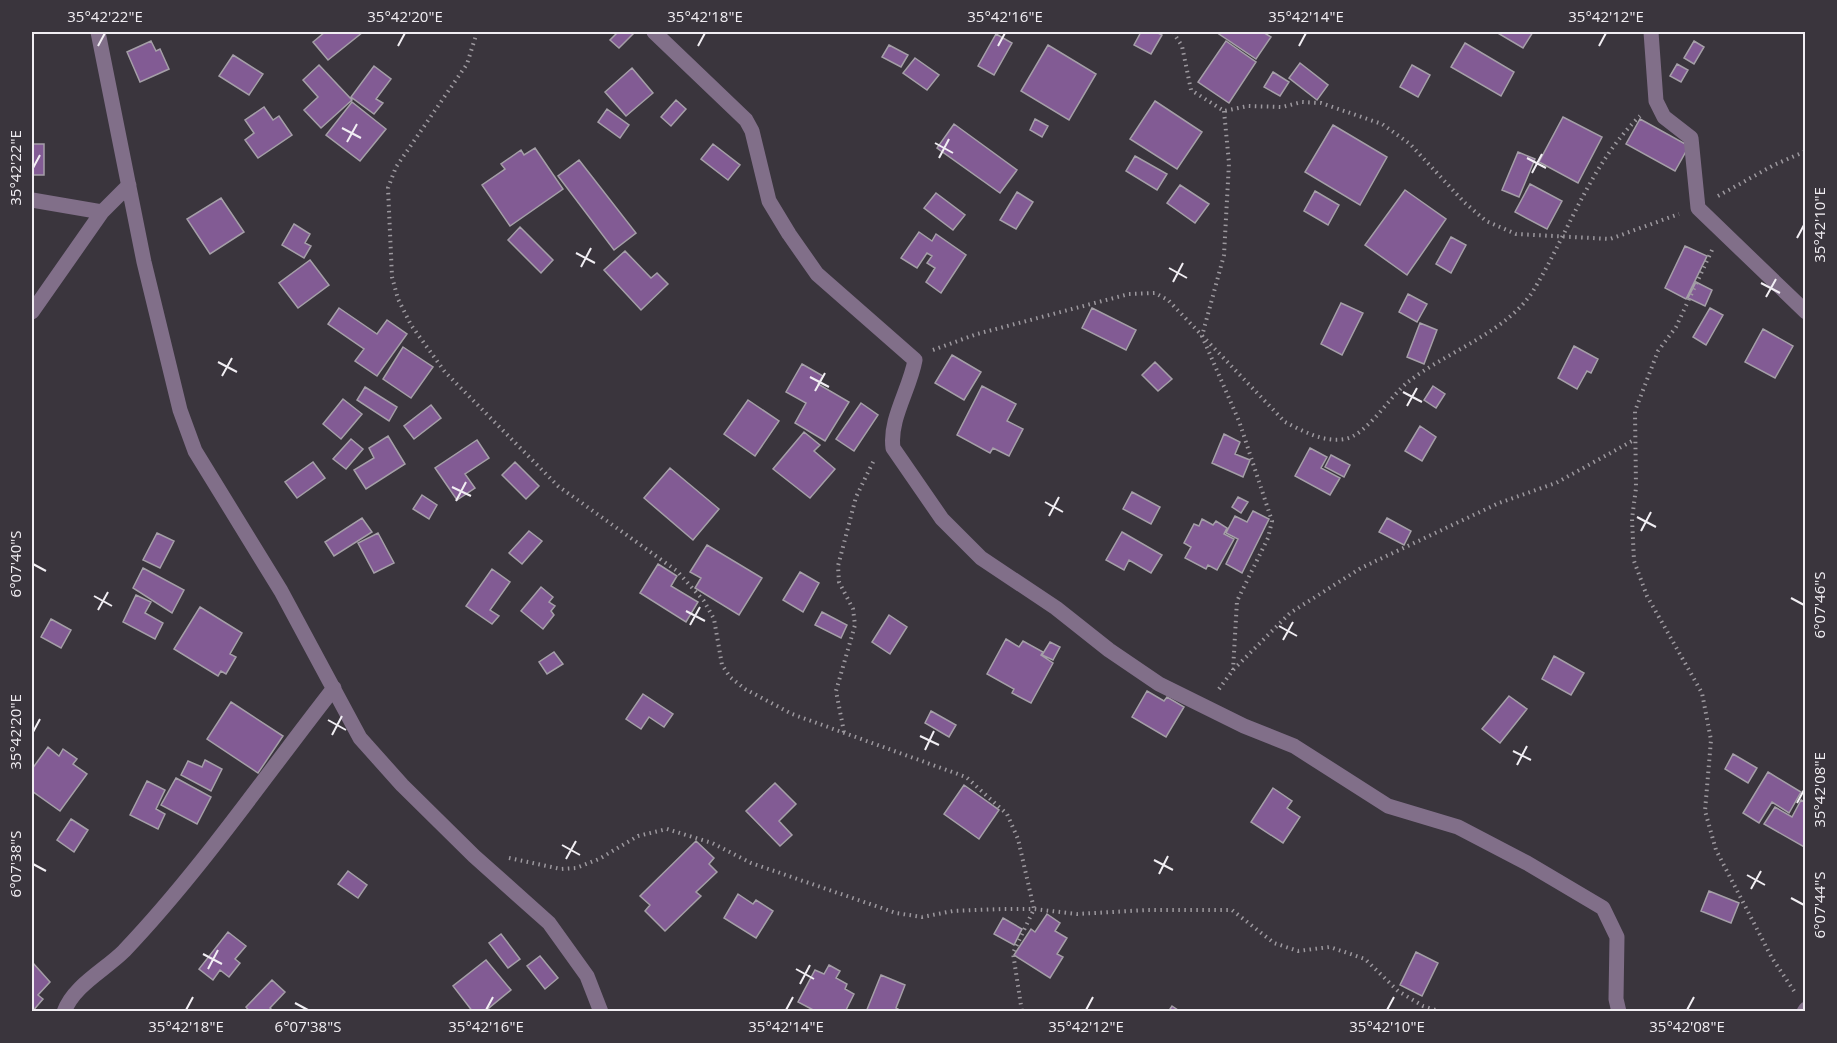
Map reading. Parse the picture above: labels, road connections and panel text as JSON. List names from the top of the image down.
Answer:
{
  "coordinates": [
    "35°42'22\"E",
    "35°42'20\"E",
    "35°42'18\"E",
    "35°42'16\"E",
    "35°42'14\"E",
    "35°42'12\"E",
    "35°42'10\"E",
    "6°07'40\"S",
    "6°07'46\"S",
    "35°42'08\"E",
    "6°07'38\"S",
    "6°07'44\"S"
  ]
}
